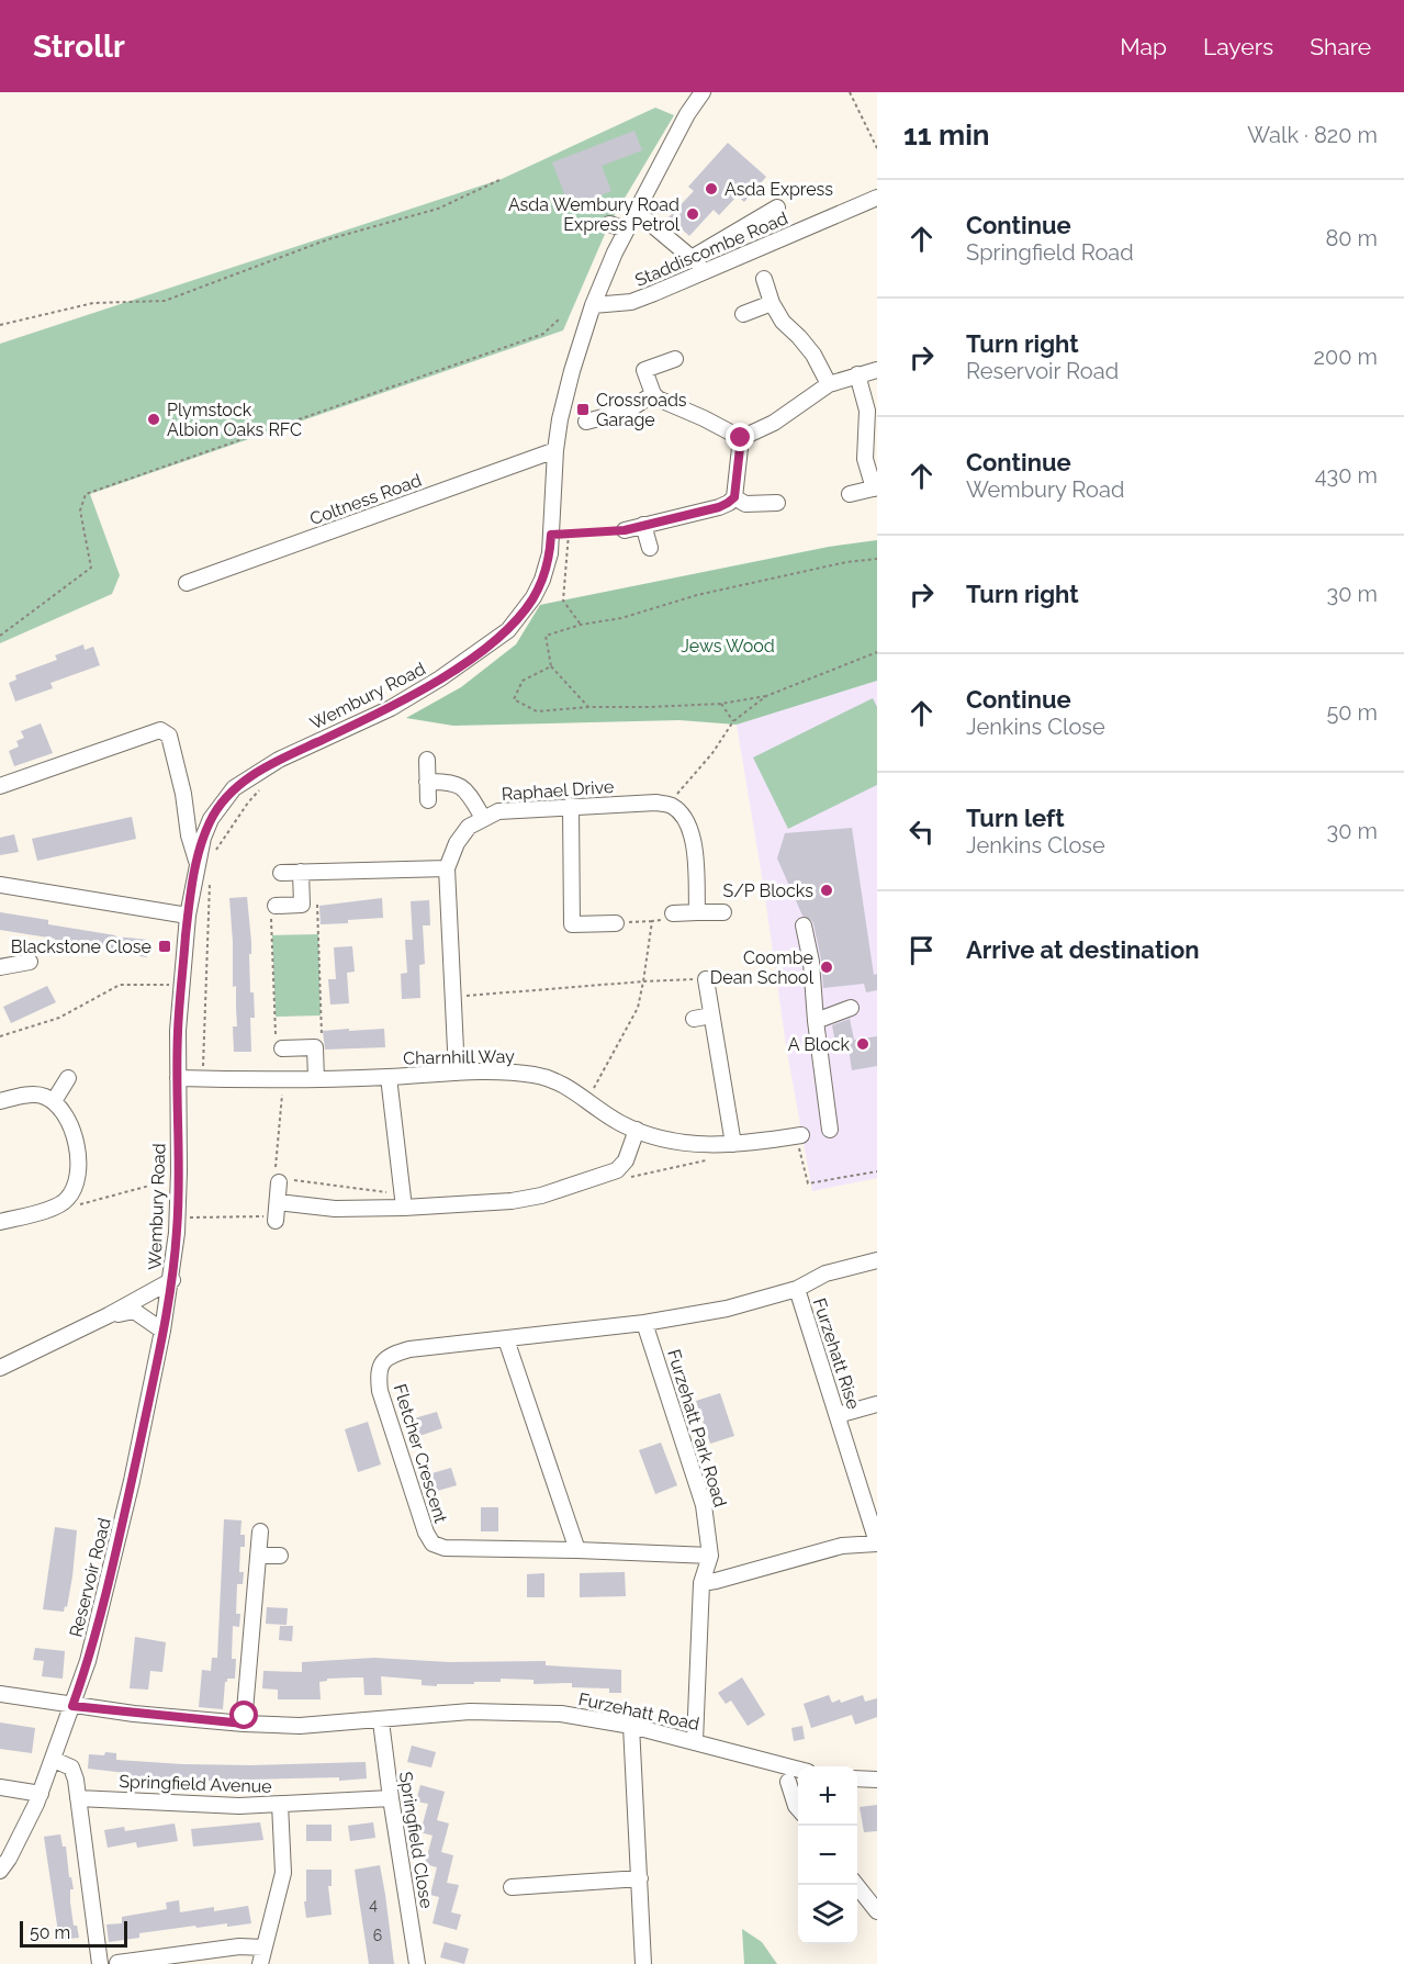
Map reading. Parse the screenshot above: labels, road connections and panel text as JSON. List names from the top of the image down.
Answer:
{
  "streets": {
    "street": [
      "Staddiscombe Road",
      "Coltness Road",
      "Wembury Road",
      "Raphael Drive",
      "Charnhill Way",
      "Furzehatt Rise",
      "Furzehatt Park Road",
      "Fletcher Crescent",
      "Reservoir Road",
      "Furzehatt Road",
      "Springfield Avenue",
      "Springfield Close"
    ]
  },
  "crossings": [
    ["Staddiscombe Road", "Wembury Road"],
    ["Coltness Road", "Wembury Road"],
    ["Wembury Road", "Charnhill Way"],
    ["Wembury Road", "Reservoir Road"],
    ["Raphael Drive", "Charnhill Way"],
    ["Furzehatt Rise", "Fletcher Crescent"],
    ["Furzehatt Park Road", "Fletcher Crescent"],
    ["Furzehatt Park Road", "Furzehatt Road"],
    ["Reservoir Road", "Furzehatt Road"],
    ["Furzehatt Road", "Springfield Close"],
    ["Springfield Avenue", "Springfield Close"]
  ],
  "parks": ["Jews Wood"],
  "places": {
    "other": [
      "Asda Express",
      "Asda Wembury Road Express Petrol",
      "Plymstock Albion Oaks RFC",
      "S/P Blocks",
      "Coombe Dean School",
      "A Block"
    ],
    "transit": ["Crossroads Garage", "Blackstone Close"]
  },
  "house_numbers": ["4", "6"],
  "scale_bar": "50 m",
  "page": {
    "header": "Strollr",
    "nav": ["Map", "Layers", "Share"],
    "heading": ["11 min", "Walk · 820 m"],
    "list": [
      ["Continue", "Springfield Road", "80 m"],
      ["Turn right", "Reservoir Road", "200 m"],
      ["Continue", "Wembury Road", "430 m"],
      ["Turn right", "30 m"],
      ["Continue", "Jenkins Close", "50 m"],
      ["Turn left", "Jenkins Close", "30 m"],
      "Arrive at destination"
    ],
    "map_buttons": ["+", "−"],
    "scale": "50 m"
  }
}
